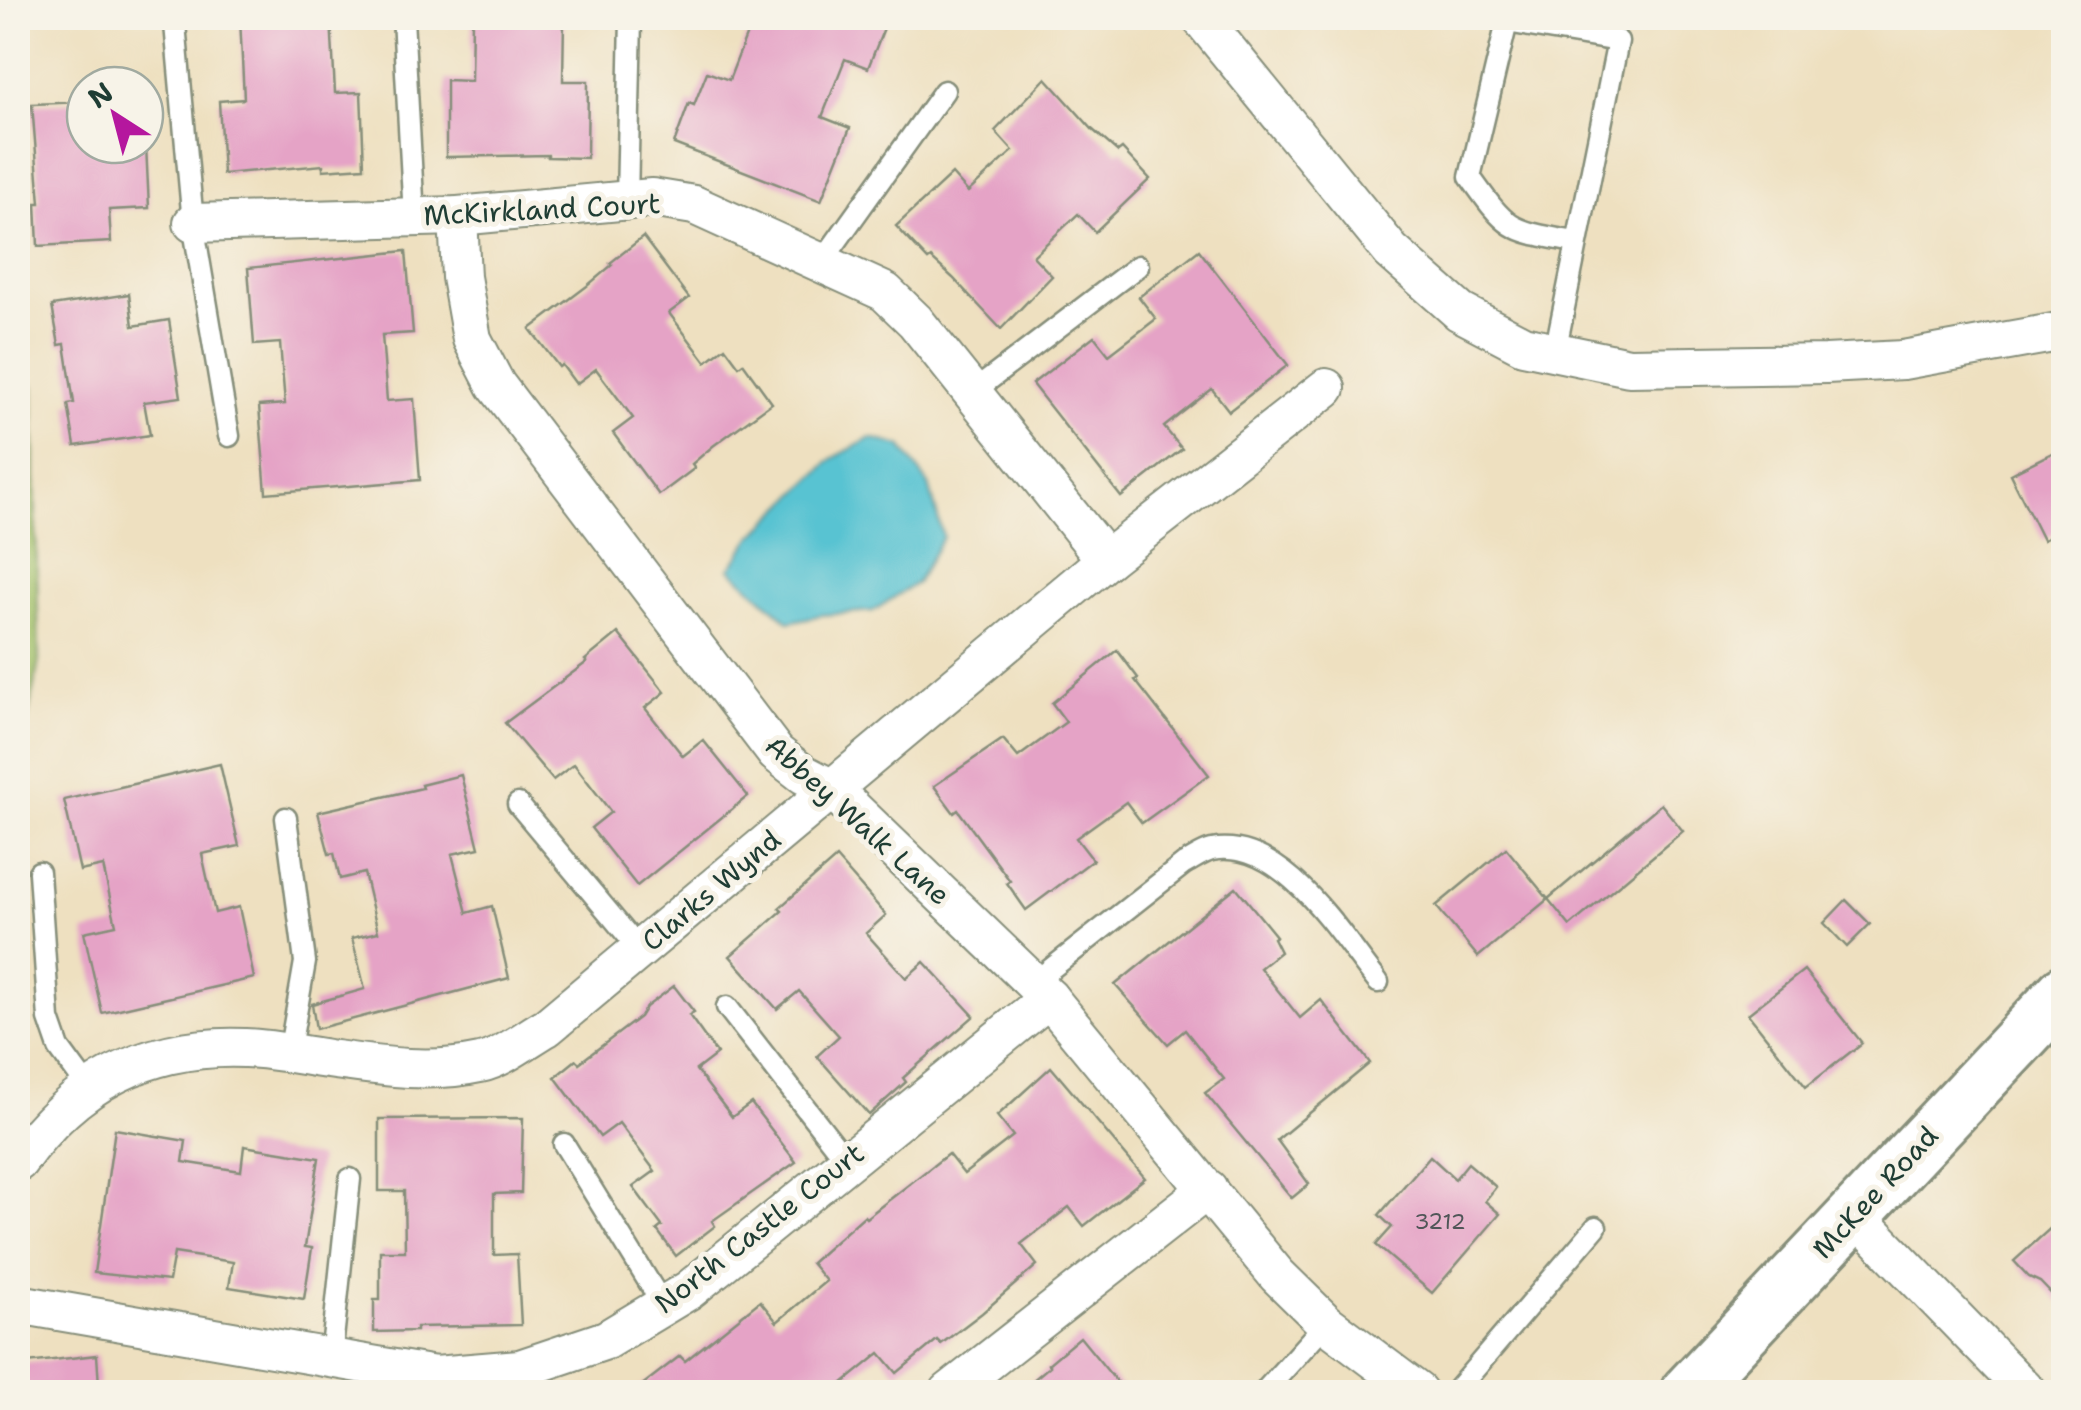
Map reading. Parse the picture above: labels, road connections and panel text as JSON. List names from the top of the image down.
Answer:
{
  "streets": {
    "street": [
      "McKirkland Court",
      "Abbey Walk Lane",
      "Clarks Wynd",
      "McKee Road",
      "North Castle Court"
    ]
  },
  "crossings": [
    ["McKirkland Court", "Abbey Walk Lane"],
    ["McKirkland Court", "Clarks Wynd"],
    ["Abbey Walk Lane", "Clarks Wynd"],
    ["Abbey Walk Lane", "North Castle Court"]
  ],
  "house_numbers": ["3212"],
  "north": "top left"
}
